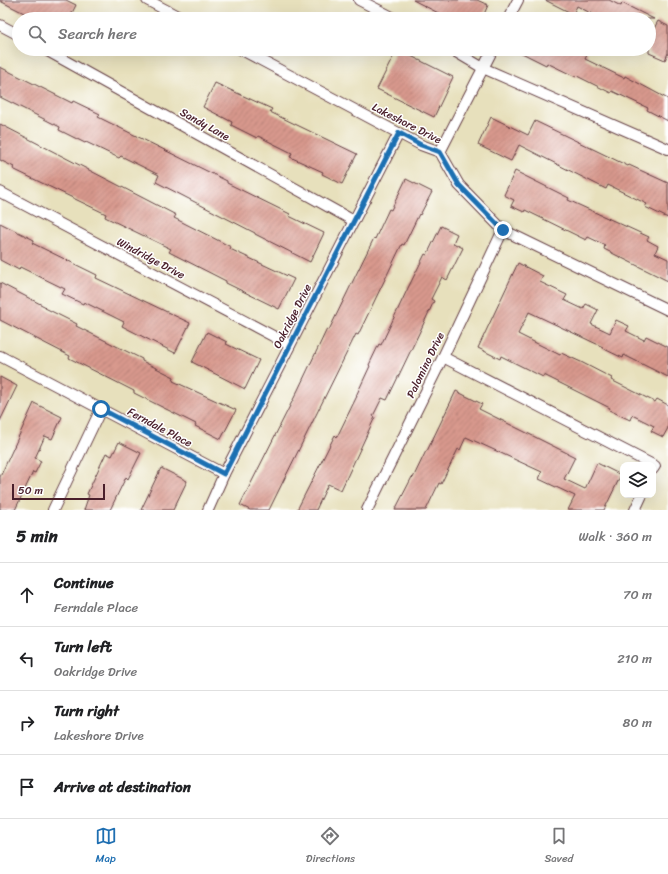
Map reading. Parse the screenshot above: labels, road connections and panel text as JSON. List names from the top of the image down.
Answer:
{
  "streets": {
    "street": [
      "Lakeshore Drive",
      "Sandy Lane",
      "Windridge Drive",
      "Oakridge Drive",
      "Palomino Drive",
      "Ferndale Place"
    ]
  },
  "crossings": [
    ["Lakeshore Drive", "Oakridge Drive"],
    ["Lakeshore Drive", "Palomino Drive"],
    ["Sandy Lane", "Oakridge Drive"],
    ["Windridge Drive", "Oakridge Drive"],
    ["Oakridge Drive", "Ferndale Place"]
  ],
  "scale_bar": "50 m",
  "page": {
    "search": "Search here",
    "scale": "50 m",
    "heading": ["5 min", "Walk · 360 m"],
    "list": [
      ["Continue", "Ferndale Place", "70 m"],
      ["Turn left", "Oakridge Drive", "210 m"],
      ["Turn right", "Lakeshore Drive", "80 m"],
      "Arrive at destination"
    ],
    "nav": ["Map", "Directions", "Saved"]
  }
}
